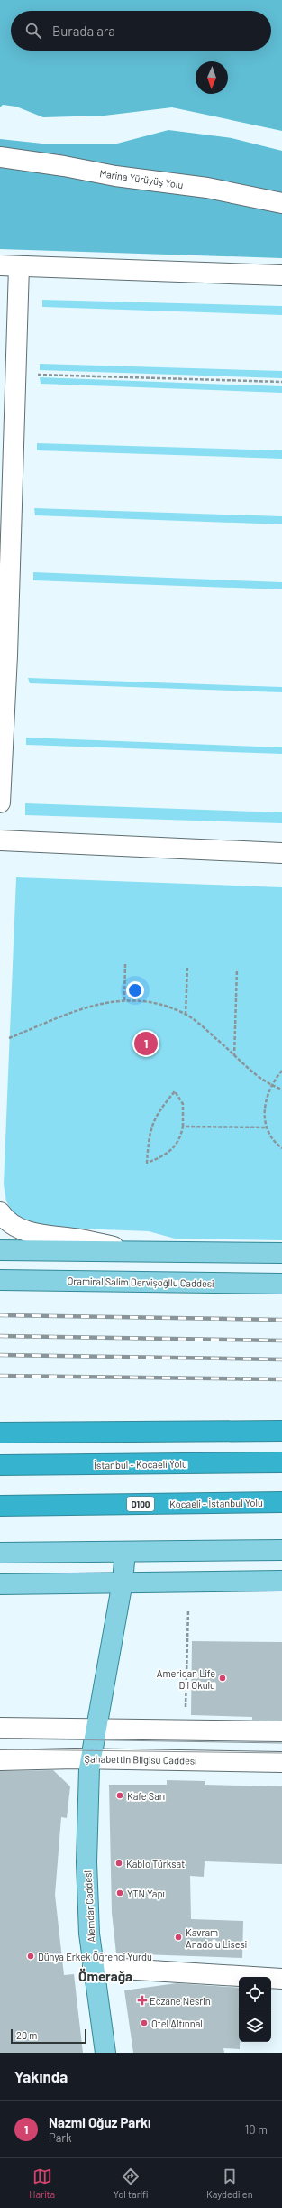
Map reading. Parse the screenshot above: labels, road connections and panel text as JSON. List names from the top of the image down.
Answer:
{
  "streets": {
    "highway": ["İstanbul - Kocaeli Yolu", "Kocaeli - İstanbul Yolu", "D100"],
    "main road": ["Oramiral Salim Dervişoğllu Caddesi", "Alemdar Caddesi"],
    "street": ["Marina Yürüyüş Yolu", "Şahabettin Bilgisu Caddesi"]
  },
  "crossings": [
    ["Şahabettin Bilgisu Caddesi", "Alemdar Caddesi"]
  ],
  "districts": ["Ömerağa"],
  "places": {
    "other": [
      "American Life Dil Okulu",
      "Kafe Sarı",
      "Kablo Türksat",
      "YTN Yapı",
      "Kavram Anadolu Lisesi",
      "Dünya Erkek Öğrenci Yurdu",
      "Otel Altınnal"
    ],
    "health": ["Eczane Nesrin"]
  },
  "scale_bar": "20 m",
  "north": "bottom",
  "page": {
    "search": "Burada ara",
    "pins": "1",
    "scale": "20 m",
    "heading": "Yakında",
    "list": [
      {
        "mark": "1",
        "name": "Nazmi Oğuz Parkı",
        "note": "Park",
        "value": "10 m"
      }
    ],
    "nav": ["Harita", "Yol tarifi", "Kaydedilen"]
  }
}
